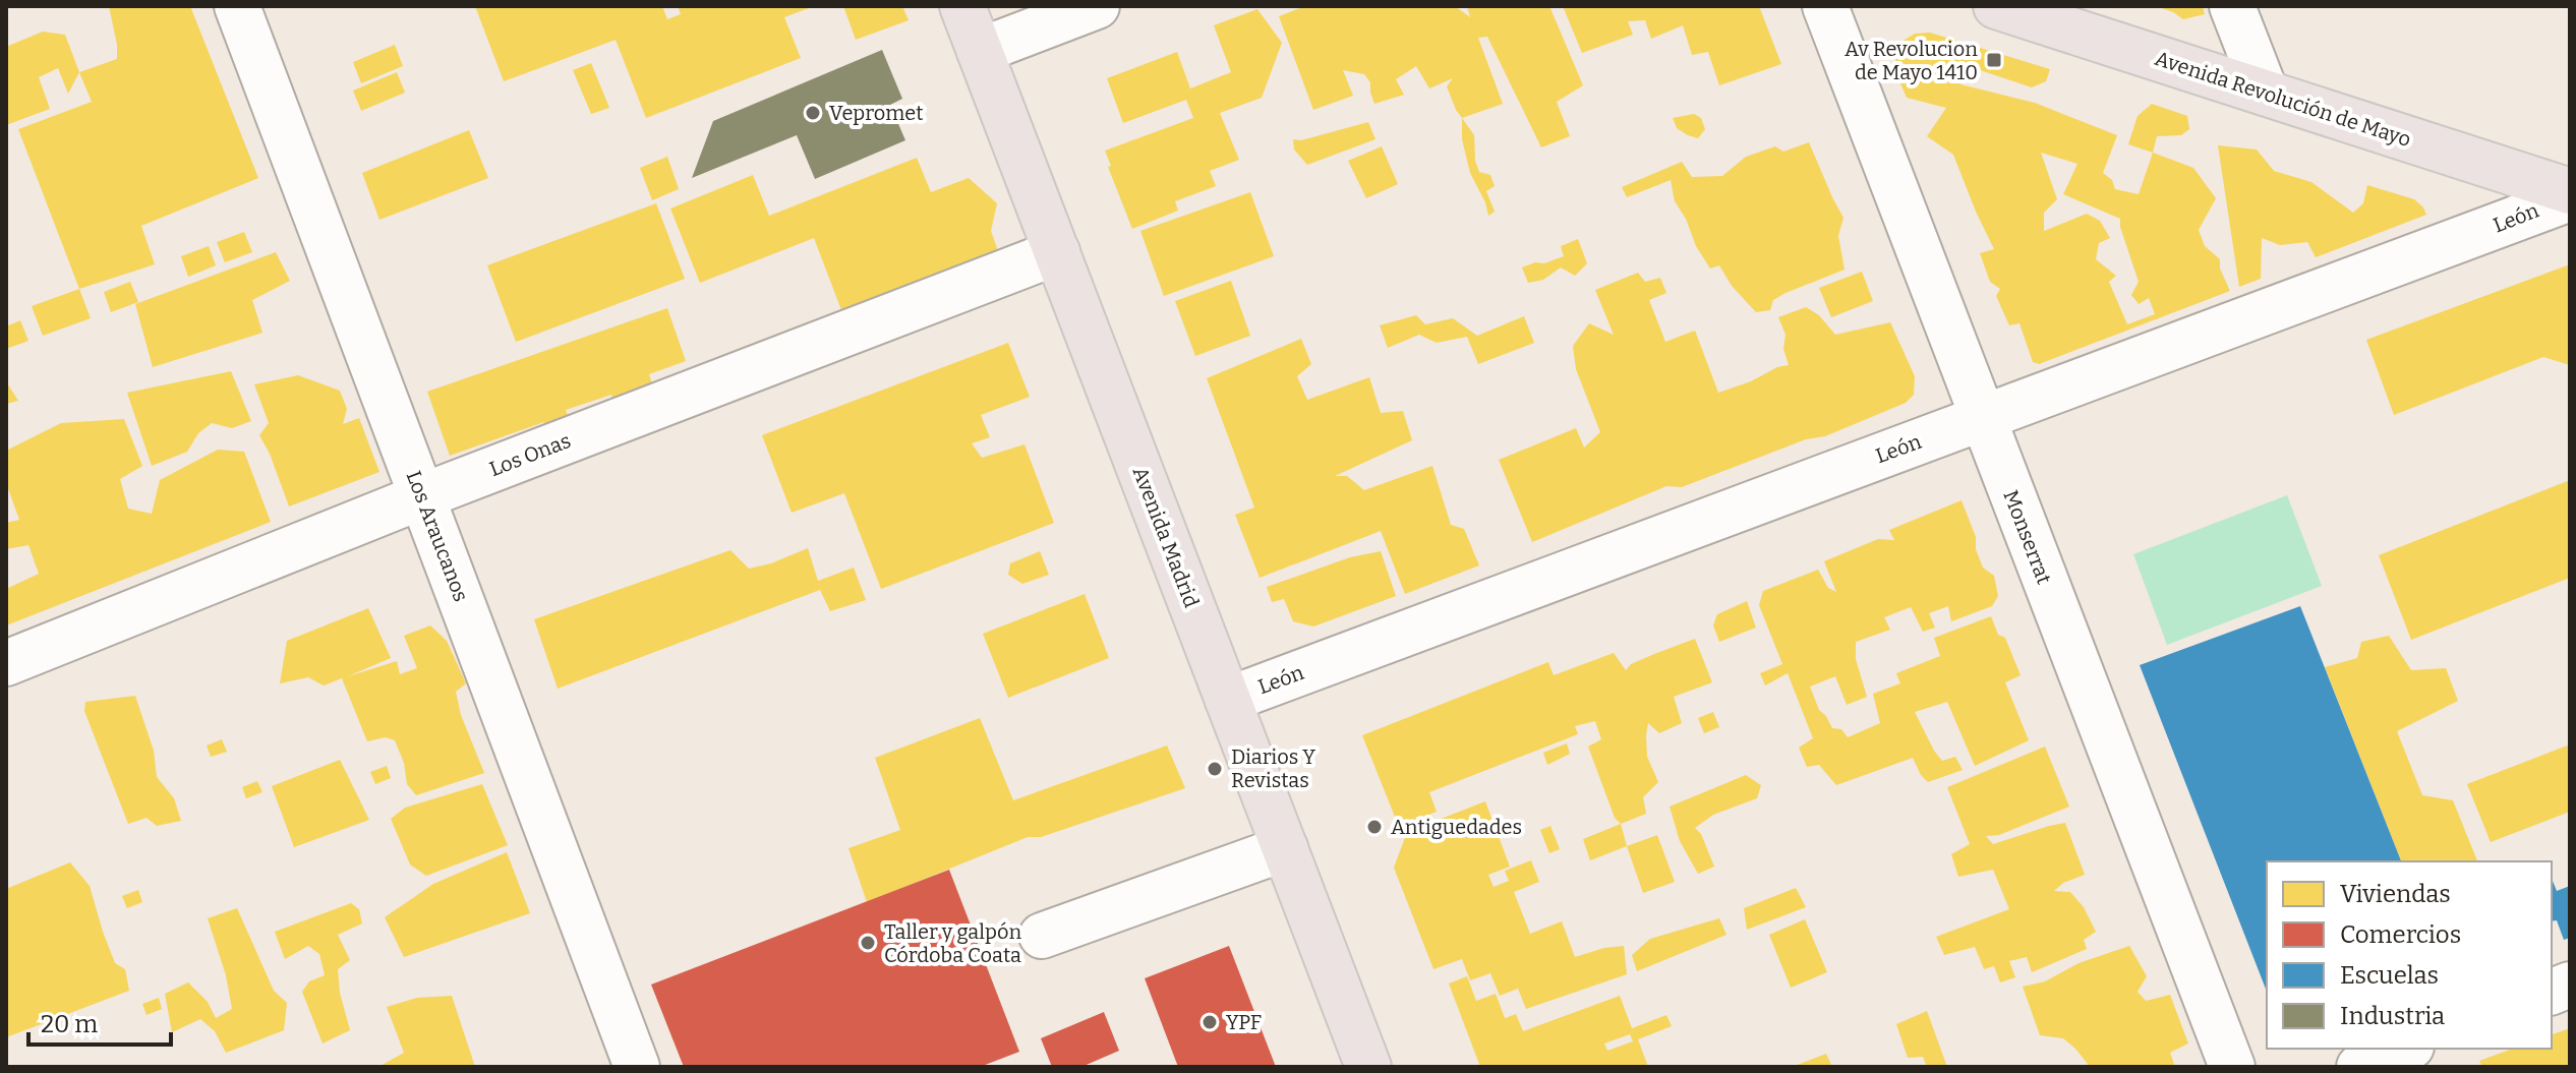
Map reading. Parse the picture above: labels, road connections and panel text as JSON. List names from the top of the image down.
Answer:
{
  "streets": {
    "main road": ["Avenida Revolución de Mayo", "Avenida Madrid"],
    "street": [
      "León",
      "Los Onas",
      "Los Araucanos",
      "Monserrat"
    ]
  },
  "crossings": [
    ["León", "Avenida Madrid"],
    ["León", "Monserrat"],
    ["Los Onas", "Los Araucanos"],
    ["Los Onas", "Avenida Madrid"]
  ],
  "places": {
    "transit": ["Av Revolucion de Mayo 1410"],
    "other": [
      "Vepromet",
      "Diarios Y Revistas",
      "Antiguedades",
      "Taller y galpón Córdoba Coata",
      "YPF"
    ]
  },
  "legend": [
    "Viviendas",
    "Comercios",
    "Escuelas",
    "Industria"
  ],
  "scale_bar": "20 m"
}
